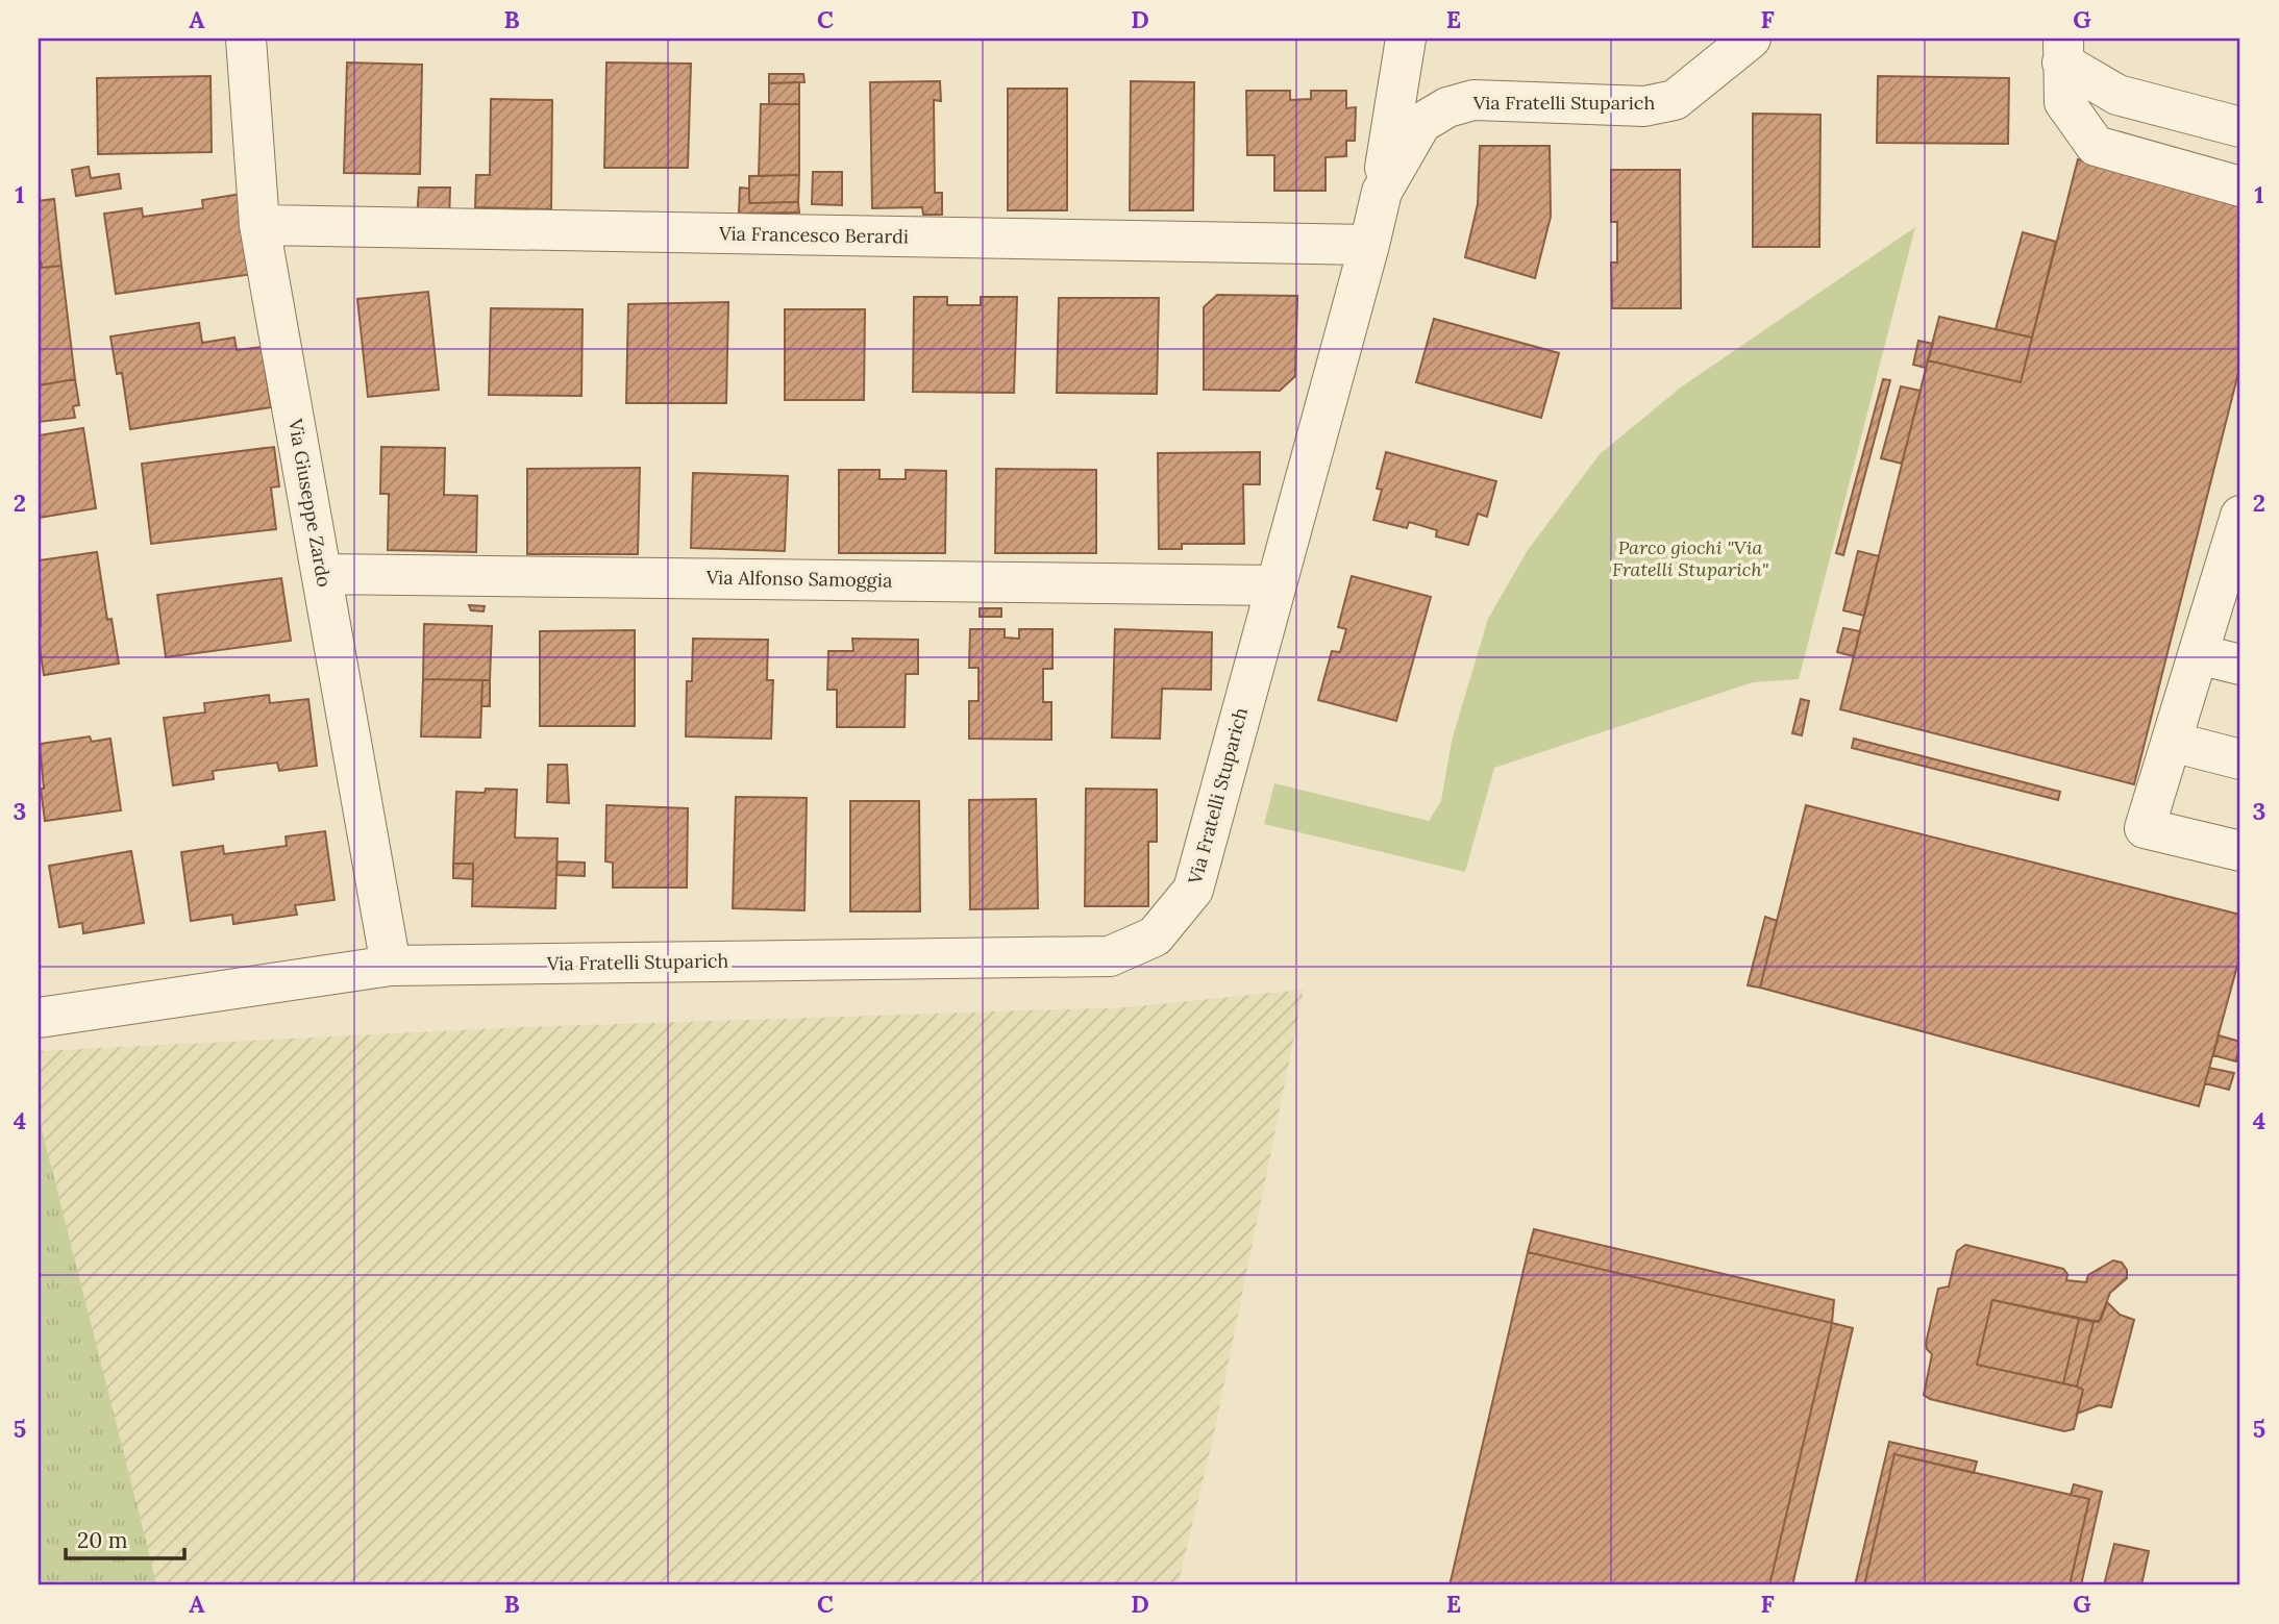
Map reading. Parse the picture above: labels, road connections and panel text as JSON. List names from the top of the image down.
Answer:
{
  "streets": {
    "street": [
      "Via Fratelli Stuparich",
      "Via Francesco Berardi",
      "Via Giuseppe Zardo",
      "Via Alfonso Samoggia"
    ]
  },
  "crossings": [
    ["Via Fratelli Stuparich", "Via Francesco Berardi"],
    ["Via Fratelli Stuparich", "Via Giuseppe Zardo"],
    ["Via Fratelli Stuparich", "Via Alfonso Samoggia"],
    ["Via Francesco Berardi", "Via Giuseppe Zardo"],
    ["Via Giuseppe Zardo", "Via Alfonso Samoggia"]
  ],
  "parks": ["Parco giochi \"Via Fratelli Stuparich\""],
  "scale_bar": "20 m",
  "grid": {
    "columns": [
      "A",
      "B",
      "C",
      "D",
      "E",
      "F",
      "G"
    ],
    "rows": [
      "1",
      "2",
      "3",
      "4",
      "5"
    ]
  }
}
